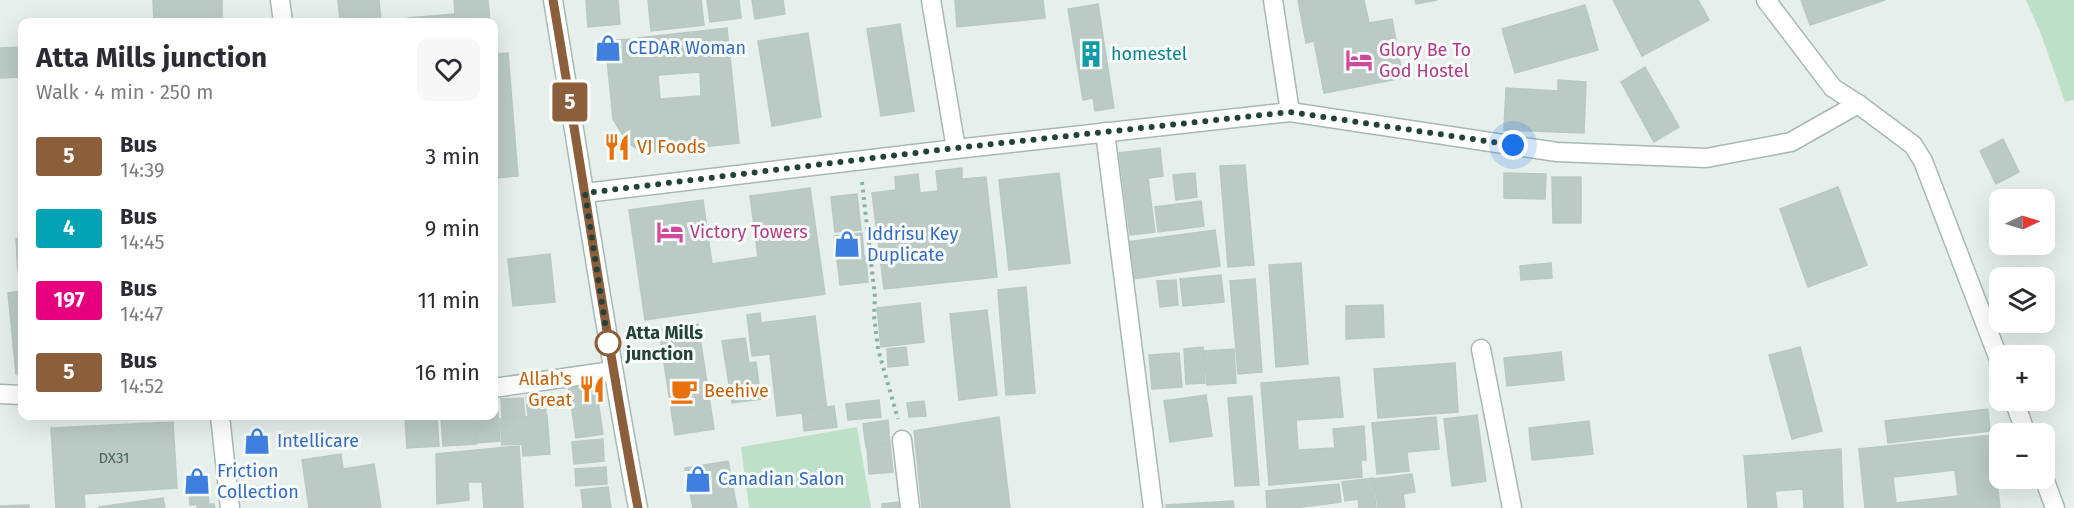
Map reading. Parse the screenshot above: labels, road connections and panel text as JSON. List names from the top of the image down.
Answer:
{
  "places": {
    "shop": [
      "CEDAR Woman",
      "Iddrisu Key Duplicate",
      "Intellicare",
      "Canadian Salon",
      "Friction Collection"
    ],
    "building": ["homestel"],
    "hotel": ["Glory Be To God Hostel", "Victory Towers"],
    "restaurant": ["VJ Foods", "Allah's Great"],
    "other": ["Atta Mills junction"],
    "cafe": ["Beehive"]
  },
  "lines": ["bus line 5"],
  "house_numbers": ["DX31"],
  "north": "right",
  "page": {
    "on_map": "5",
    "heading": ["Atta Mills junction", "Walk · 4 min · 250 m"],
    "list": [
      {
        "mark": "5",
        "name": "Bus",
        "note": "14:39",
        "value": "3 min"
      },
      {
        "mark": "4",
        "name": "Bus",
        "note": "14:45",
        "value": "9 min"
      },
      {
        "mark": "197",
        "name": "Bus",
        "note": "14:47",
        "value": "11 min"
      },
      {
        "mark": "5",
        "name": "Bus",
        "note": "14:52",
        "value": "16 min"
      }
    ],
    "map_buttons": ["+", "−"]
  }
}
